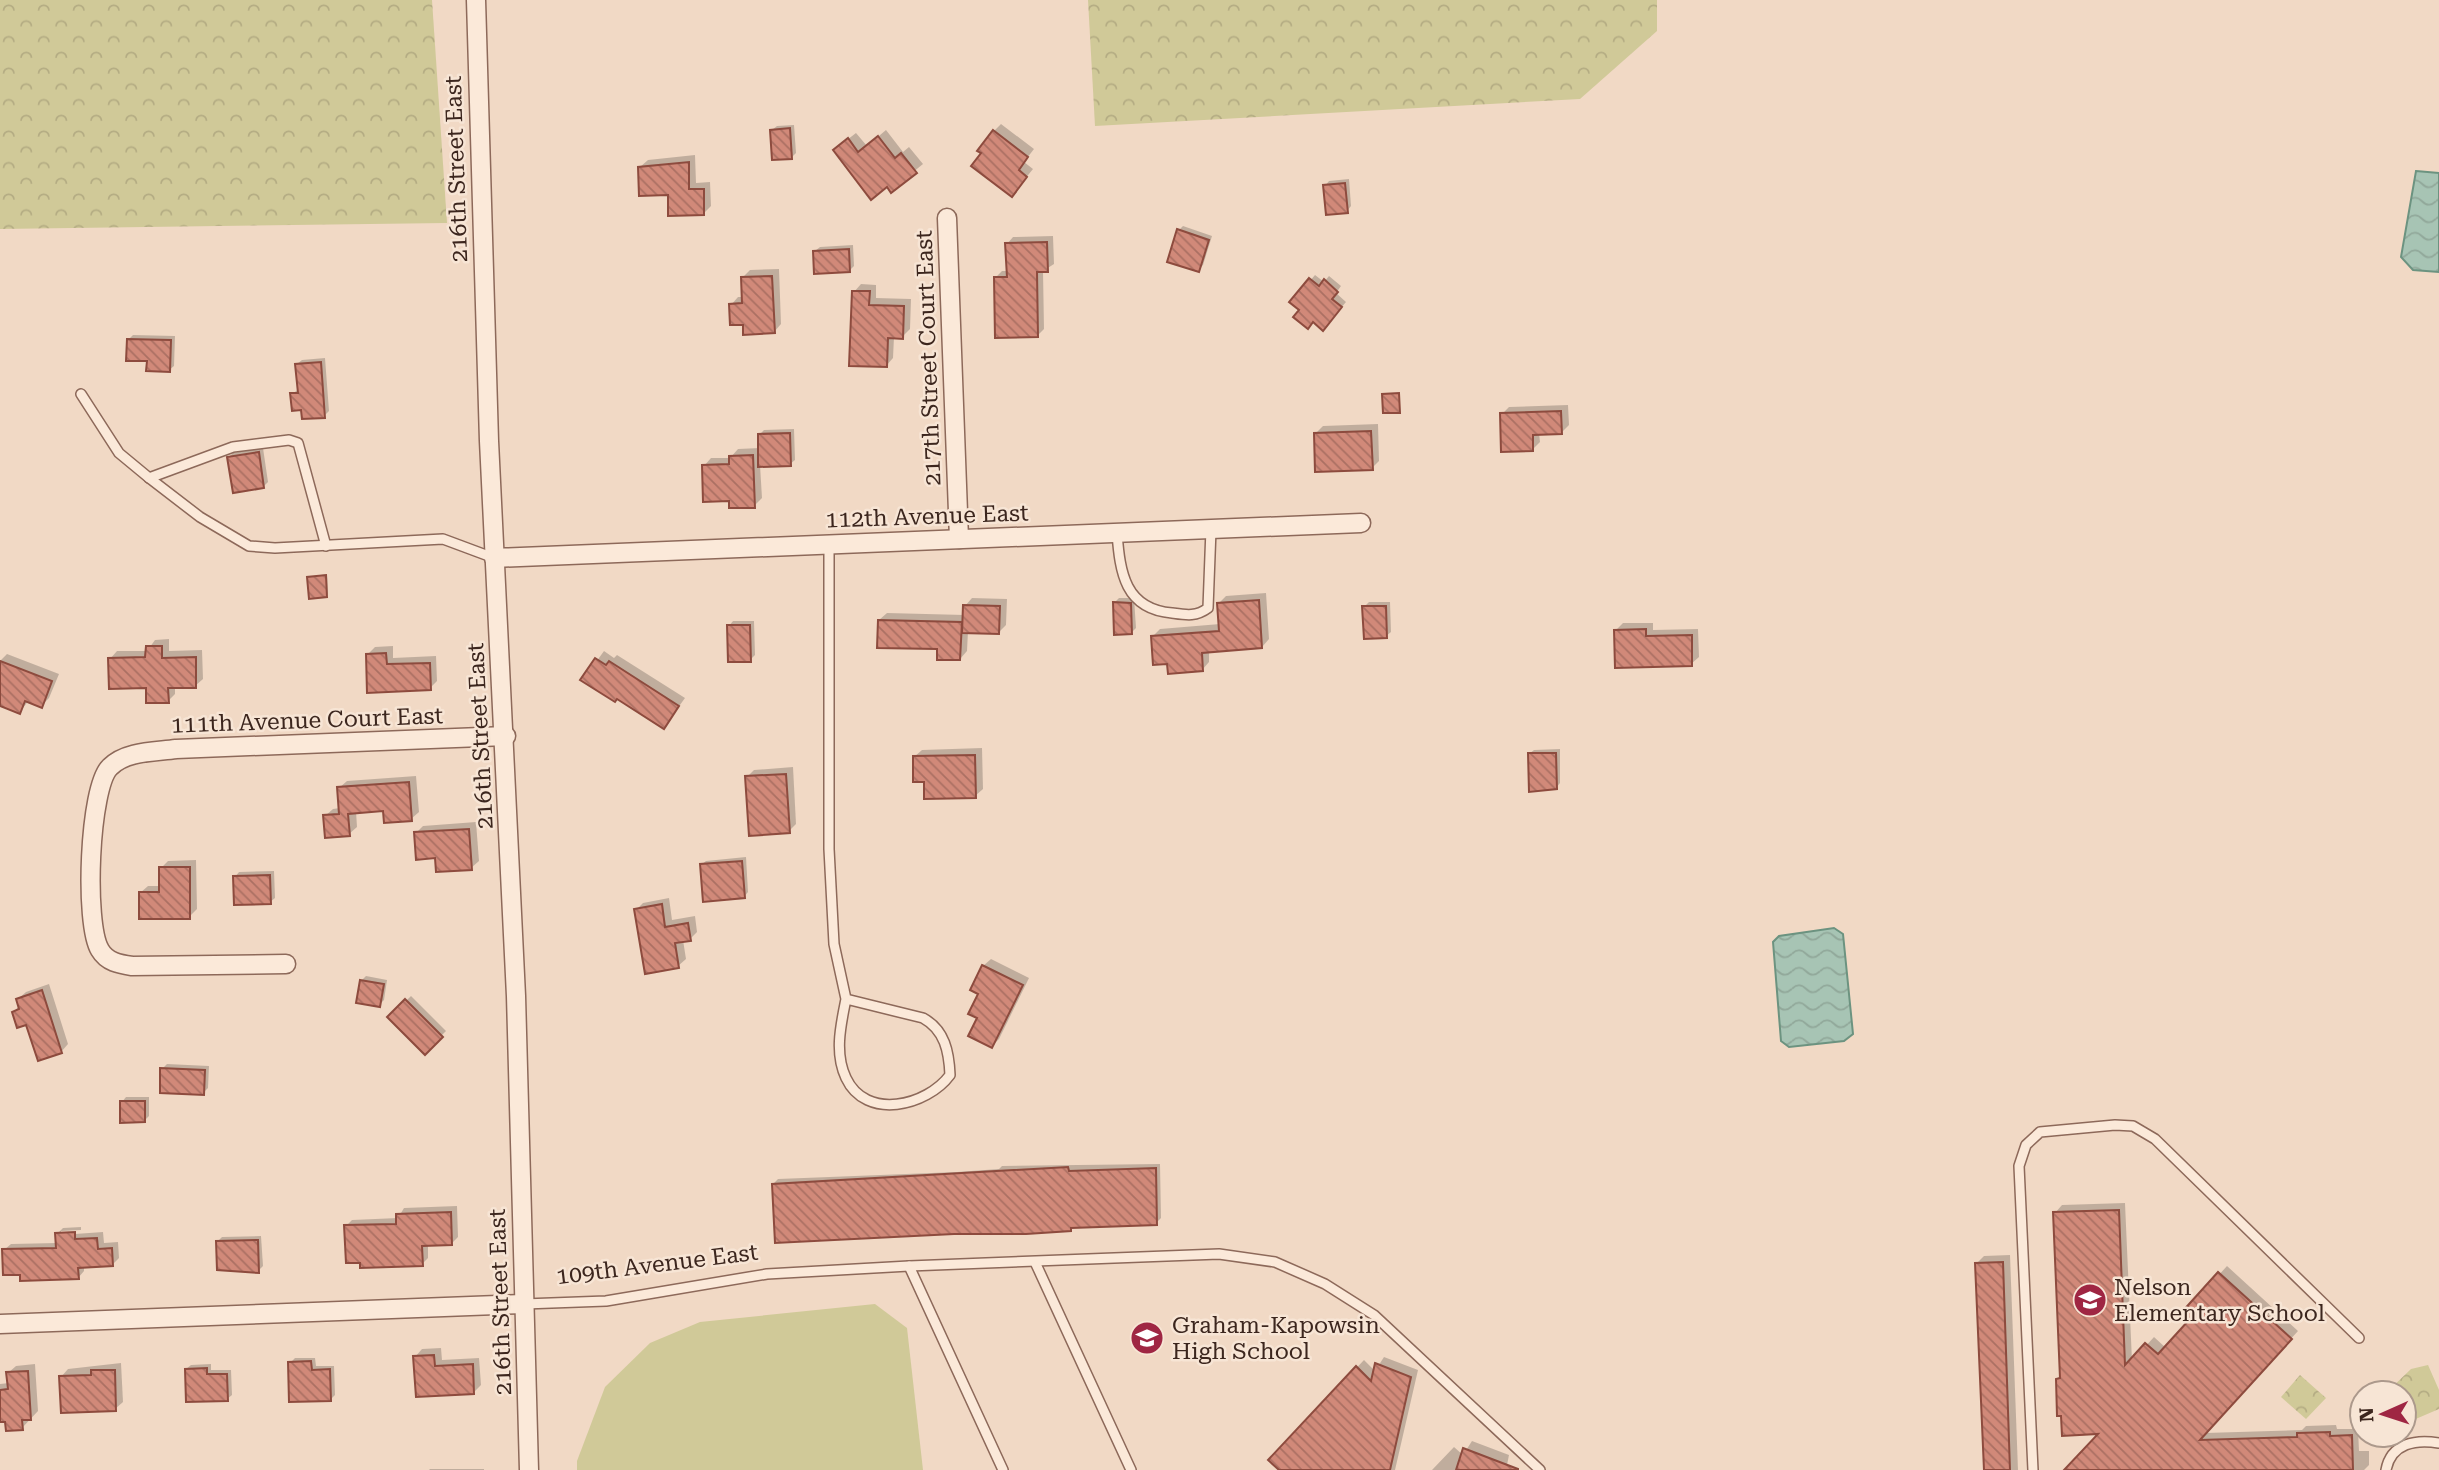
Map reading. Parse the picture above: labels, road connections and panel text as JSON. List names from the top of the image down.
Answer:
{
  "streets": {
    "street": [
      "216th Street East",
      "217th Street Court East",
      "112th Avenue East",
      "111th Avenue Court East",
      "109th Avenue East"
    ]
  },
  "crossings": [
    ["216th Street East", "112th Avenue East"],
    ["216th Street East", "111th Avenue Court East"],
    ["216th Street East", "109th Avenue East"],
    ["217th Street Court East", "112th Avenue East"]
  ],
  "places": {
    "school or university": ["Nelson Elementary School", "Graham-Kapowsin High School"]
  },
  "north": "left"
}
